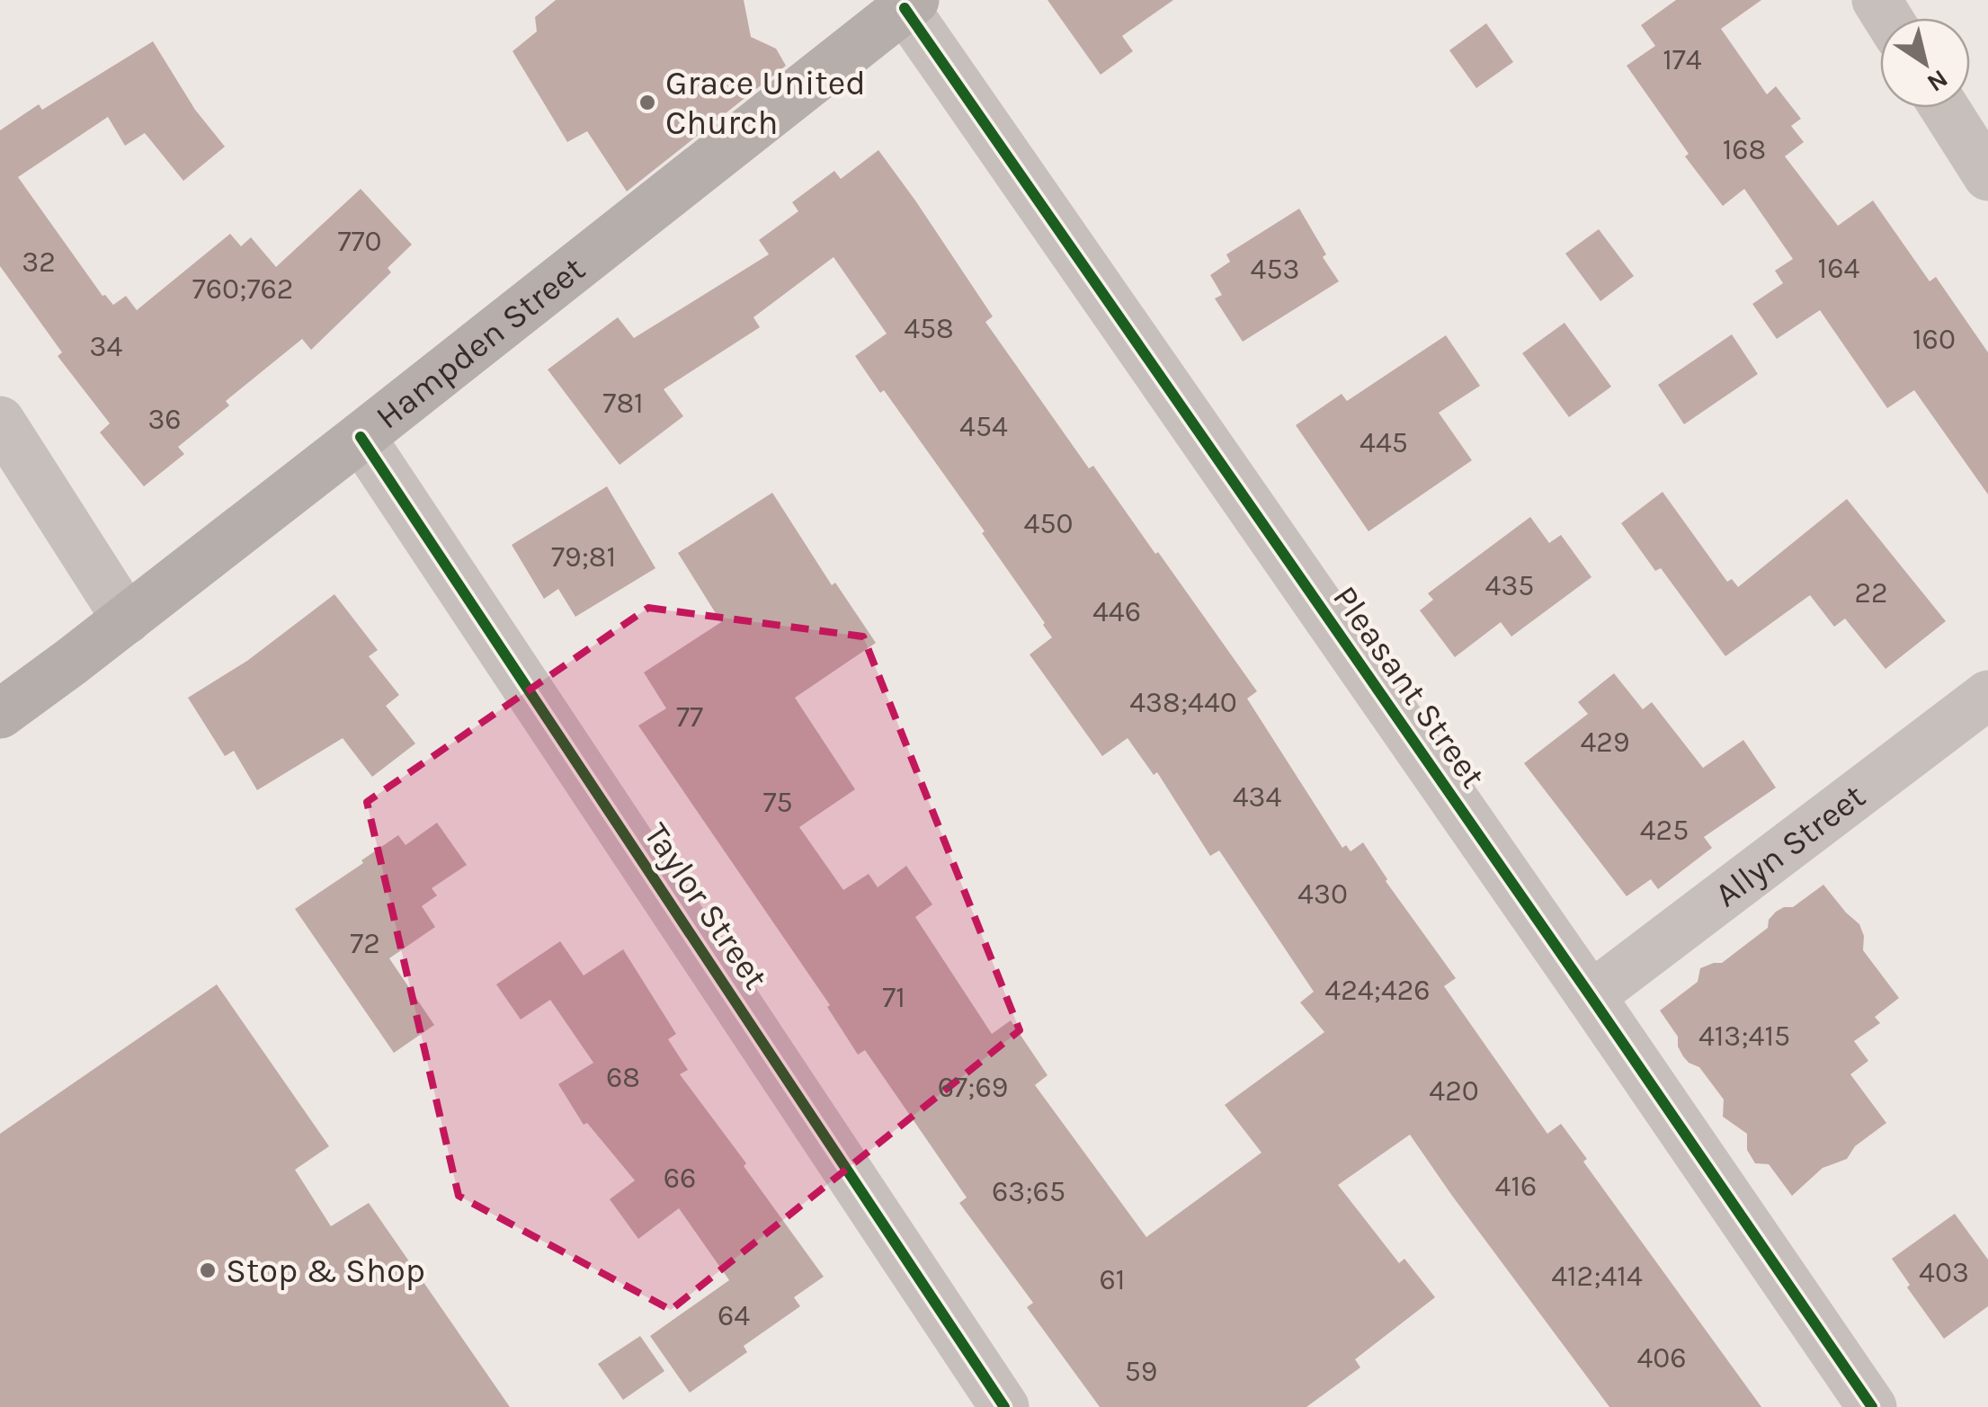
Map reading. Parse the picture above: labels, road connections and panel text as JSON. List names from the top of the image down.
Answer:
{
  "streets": {
    "main road": ["Hampden Street"],
    "street": ["Pleasant Street", "Allyn Street", "Taylor Street"]
  },
  "crossings": [
    ["Hampden Street", "Pleasant Street"],
    ["Hampden Street", "Taylor Street"],
    ["Pleasant Street", "Allyn Street"]
  ],
  "places": ["Grace United Church", "Stop & Shop"],
  "house_numbers": [
    "174",
    "168",
    "770",
    "32",
    "164",
    "453",
    "760;762",
    "458",
    "160",
    "34",
    "781",
    "36",
    "454",
    "445",
    "450",
    "79;81",
    "435",
    "22",
    "446",
    "438;440",
    "77",
    "429",
    "434",
    "75",
    "425",
    "430",
    "72",
    "424;426",
    "71",
    "413;415",
    "68",
    "67;69",
    "420",
    "66",
    "416",
    "63;65",
    "403",
    "412;414",
    "61",
    "64",
    "406",
    "59"
  ],
  "north": "bottom right"
}
